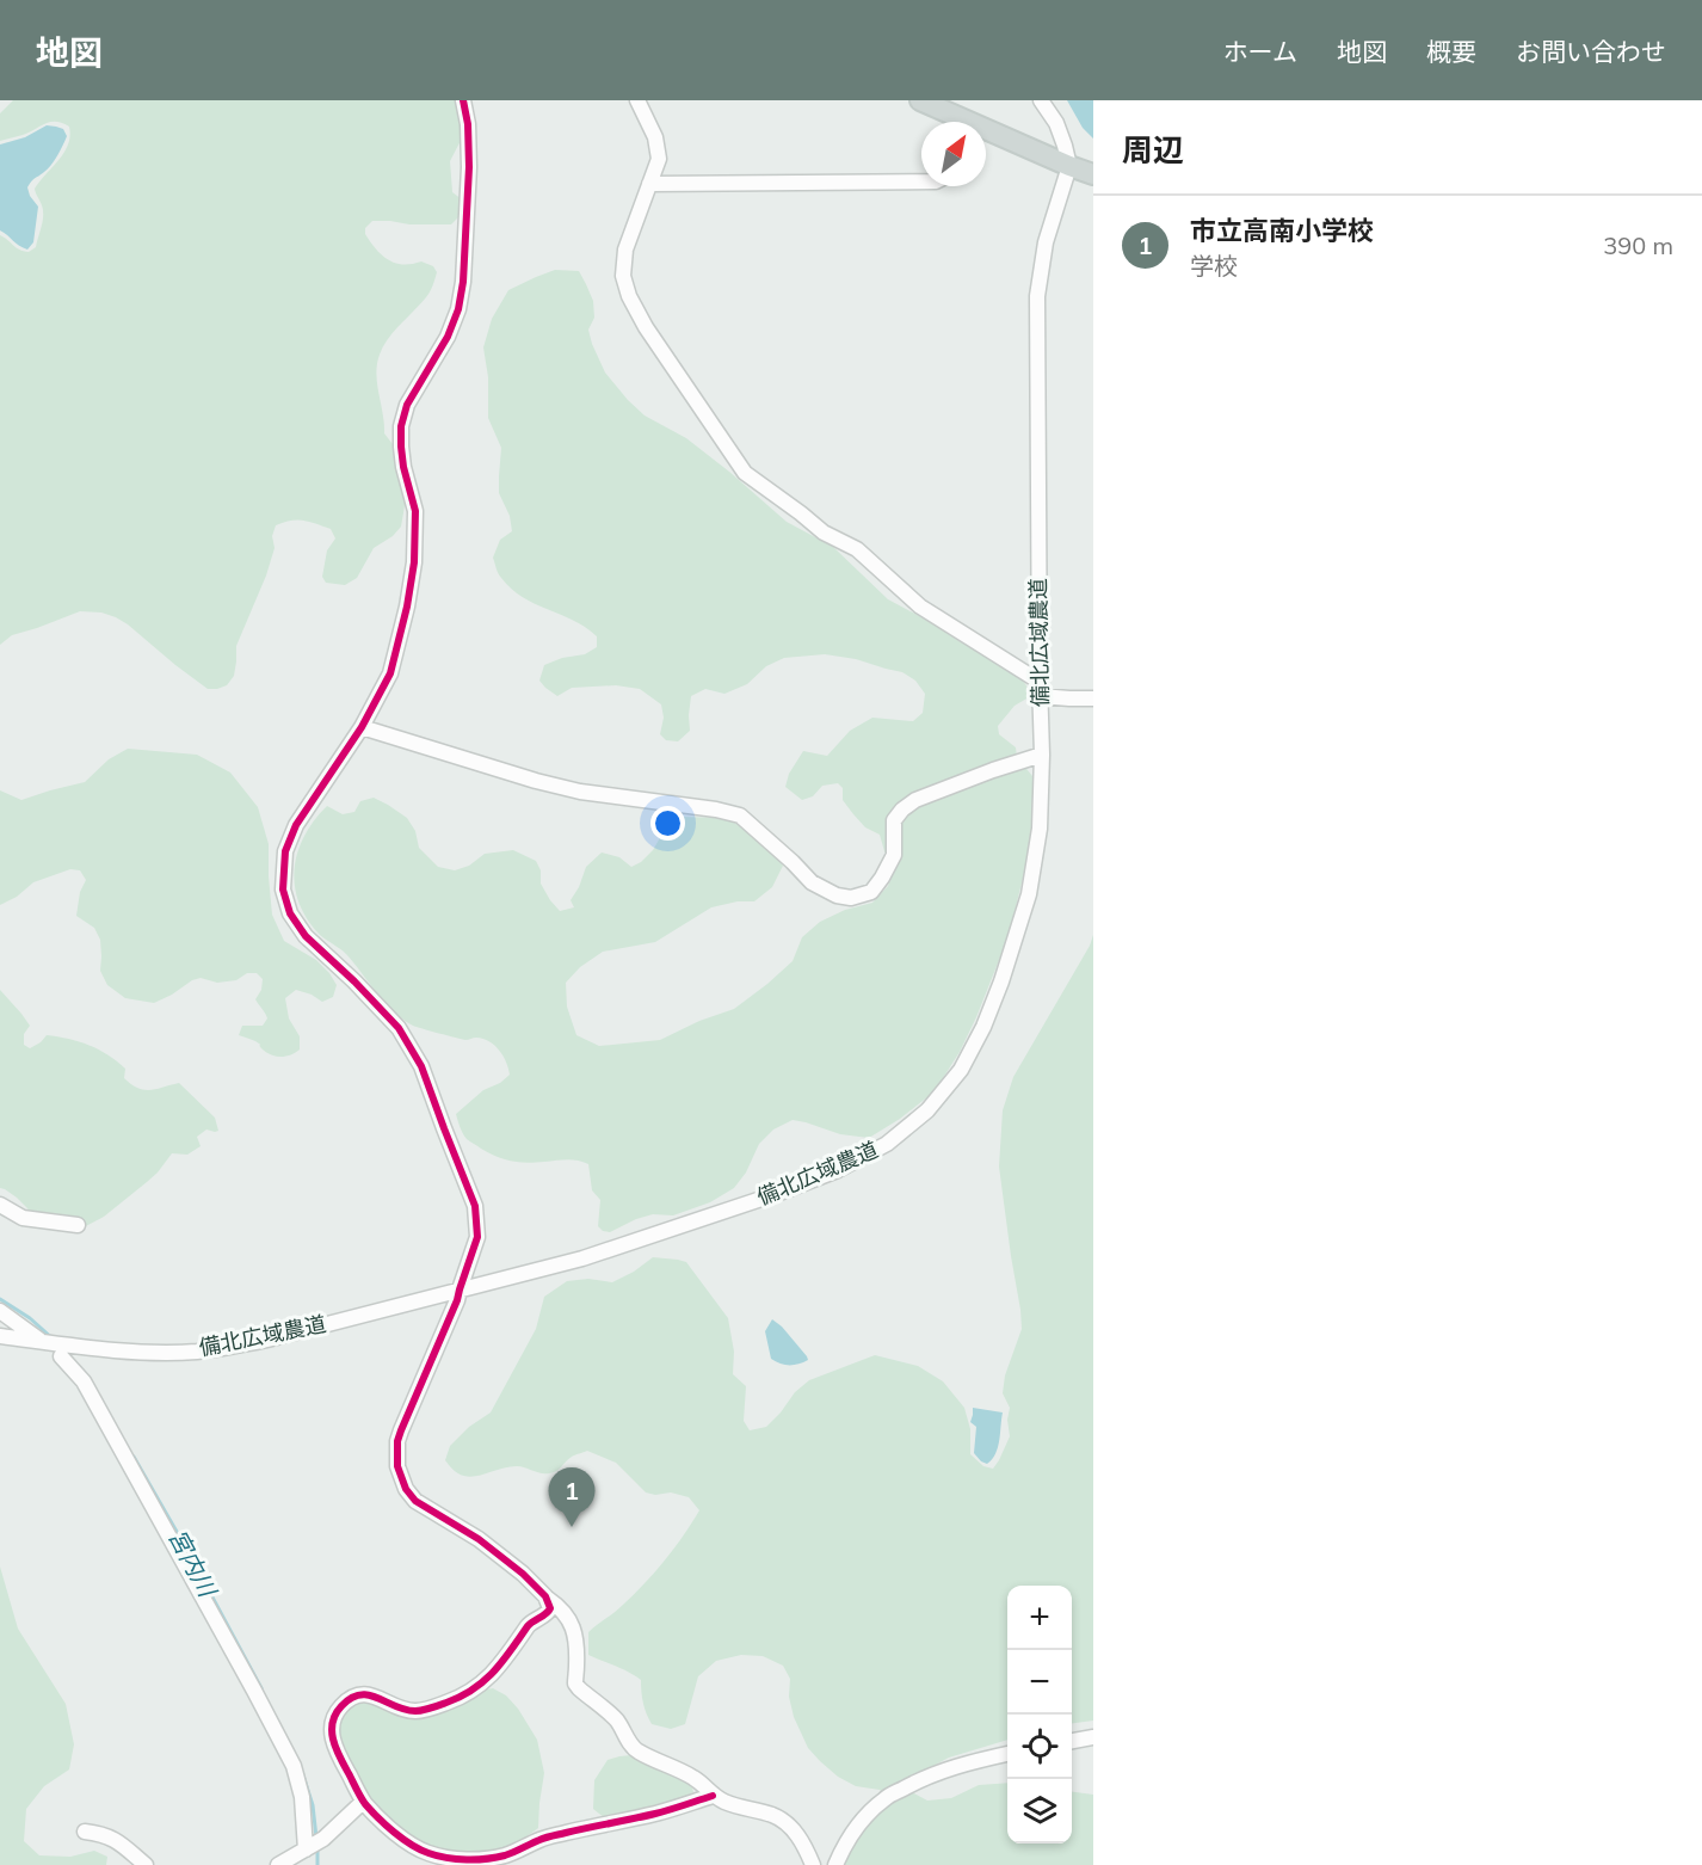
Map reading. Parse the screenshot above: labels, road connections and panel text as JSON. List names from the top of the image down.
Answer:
{
  "streets": {
    "street": ["備北広域農道"]
  },
  "water": ["宮内川"],
  "north": "top right",
  "page": {
    "header": "地図",
    "nav": [
      "ホーム",
      "地図",
      "概要",
      "お問い合わせ"
    ],
    "heading": "周辺",
    "list": [
      {
        "mark": "1",
        "name": "市立高南小学校",
        "note": "学校",
        "value": "390 m"
      }
    ],
    "pins": "1",
    "map_buttons": ["+", "−"]
  }
}
